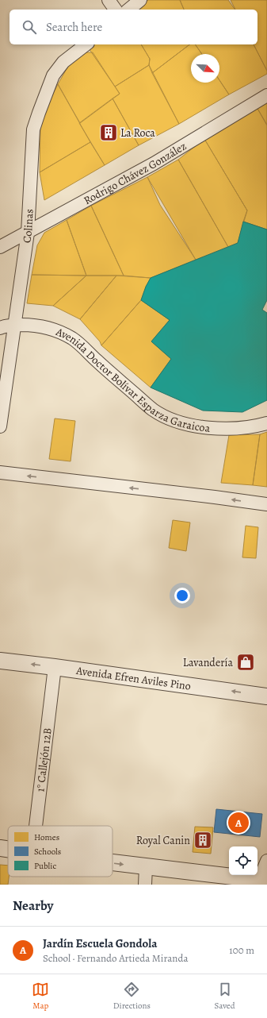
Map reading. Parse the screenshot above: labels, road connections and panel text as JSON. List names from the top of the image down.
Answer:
{
  "streets": {
    "street": [
      "Rodrigo Chávez González",
      "Colinas",
      "Avenida Doctor Bolívar Esparza Garaicoa",
      "Avenida Efren Aviles Pino",
      "1° Callejón 12B"
    ]
  },
  "crossings": [
    ["Rodrigo Chávez González", "Colinas"],
    ["Colinas", "Avenida Doctor Bolívar Esparza Garaicoa"],
    ["Avenida Efren Aviles Pino", "1° Callejón 12B"]
  ],
  "one_way": ["Avenida Efren Aviles Pino"],
  "places": {
    "building": ["La Roca", "Royal Canin"],
    "shop": ["Lavandería"]
  },
  "legend": ["Homes", "Schools", "Public"],
  "north": "bottom right",
  "page": {
    "search": "Search here",
    "pins": "A",
    "heading": "Nearby",
    "list": [
      {
        "mark": "A",
        "name": "Jardín Escuela Gondola",
        "note": "School · Fernando Artieda Miranda",
        "value": "100 m"
      }
    ],
    "nav": ["Map", "Directions", "Saved"]
  }
}
